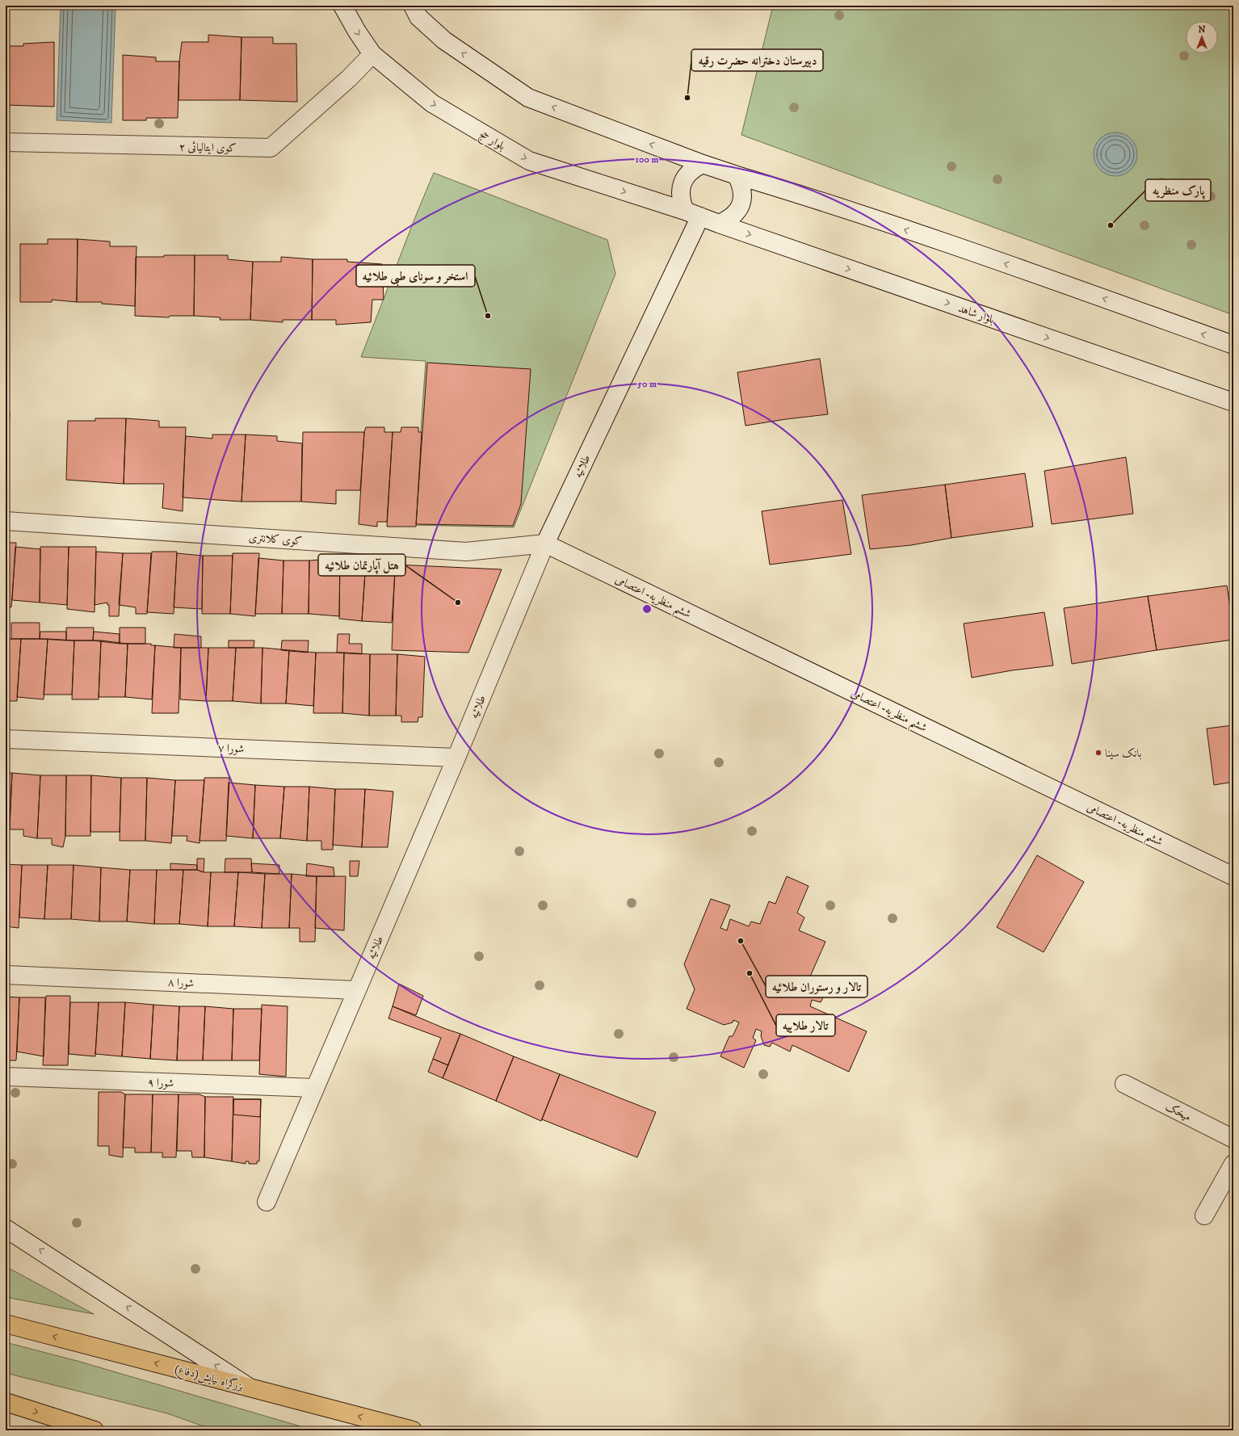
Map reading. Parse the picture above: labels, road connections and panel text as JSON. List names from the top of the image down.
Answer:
{
  "streets": {
    "highway": ["بزرگراه نیایش(دفاع)"],
    "main road": [
      "بلوار حج",
      "کوی ایتالیائی ۲",
      "بلوار شاهد",
      "طلائیه",
      "کوی کلانتری",
      "ششم منظریه- اعتصامی",
      "شورا ۷",
      "شورا ۸",
      "شورا ۹",
      "میخک"
    ]
  },
  "crossings": [
    ["بلوار حج", "کوی ایتالیائی ۲"],
    ["بلوار حج", "بلوار شاهد"],
    ["بلوار حج", "طلائیه"],
    ["بلوار شاهد", "طلائیه"],
    ["طلائیه", "کوی کلانتری"],
    ["طلائیه", "ششم منظریه- اعتصامی"],
    ["طلائیه", "شورا ۷"],
    ["طلائیه", "شورا ۸"],
    ["طلائیه", "شورا ۹"],
    ["کوی کلانتری", "ششم منظریه- اعتصامی"]
  ],
  "one_way": ["بزرگراه نیایش(دفاع)"],
  "places": [
    "دبیرستان دخترانه حضرت رقیه",
    "پارک منظریه",
    "استخر و سونای طبی طلائیه",
    "هتل آپارتمان طلائیه",
    "بانک سینا",
    "تالار و رستوران طلائیه",
    "تالار طلاییه"
  ],
  "north": "top",
  "rings": ["100 m", "50 m"]
}
